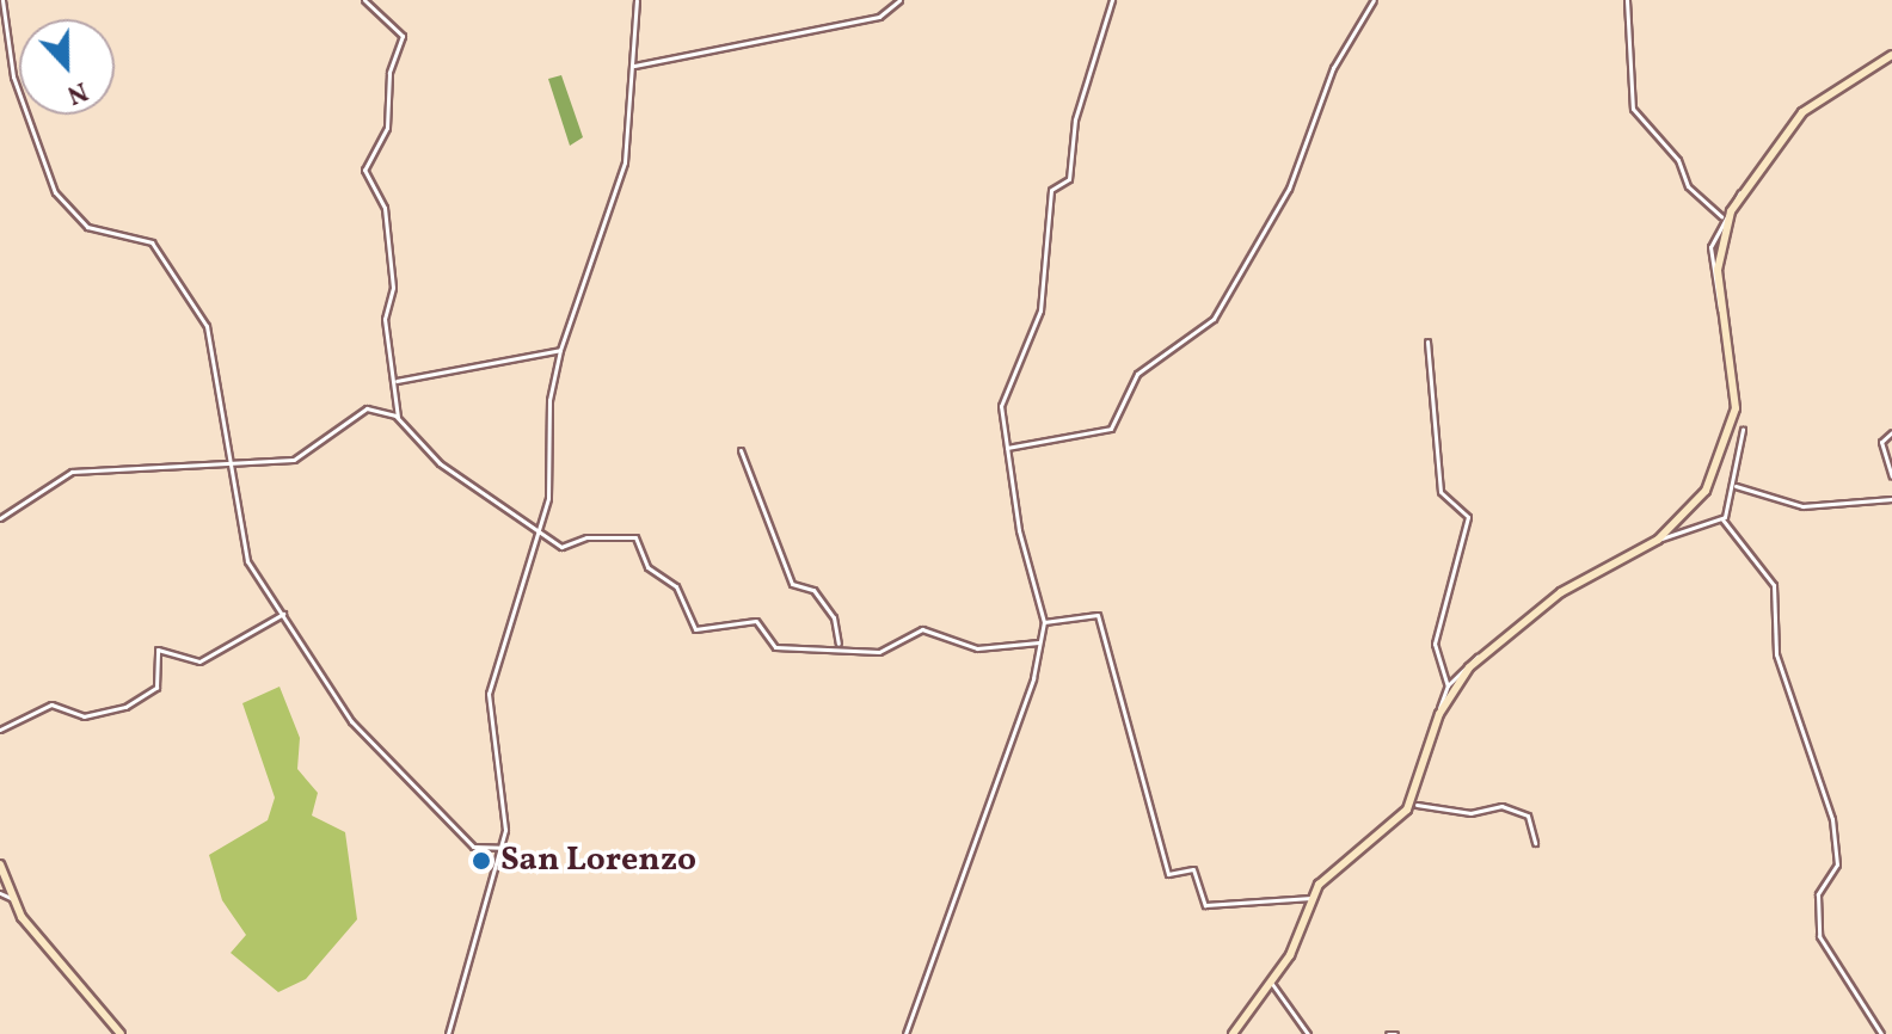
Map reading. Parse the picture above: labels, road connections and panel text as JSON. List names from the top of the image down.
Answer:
{
  "places": ["San Lorenzo"],
  "north": "bottom"
}
